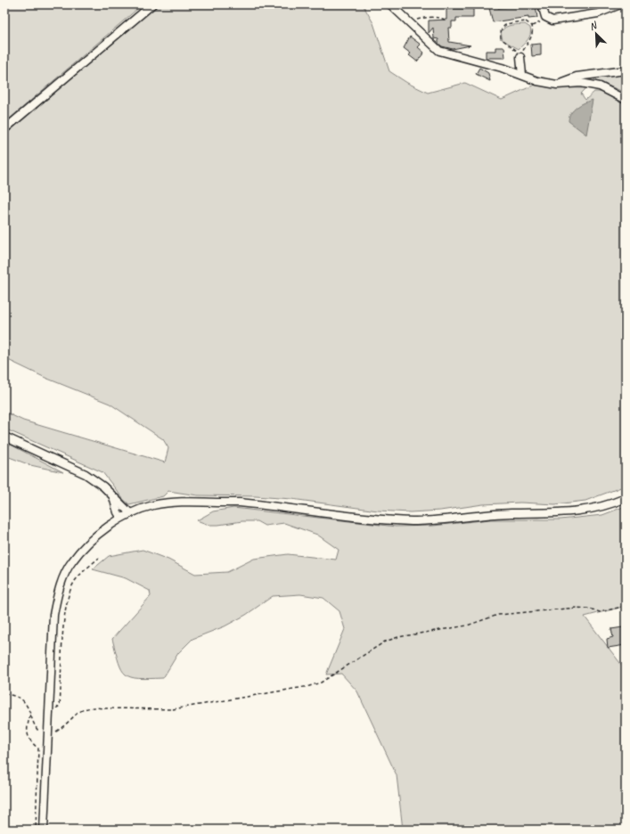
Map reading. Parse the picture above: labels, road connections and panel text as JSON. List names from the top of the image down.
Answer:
{
  "north": "top left"
}
